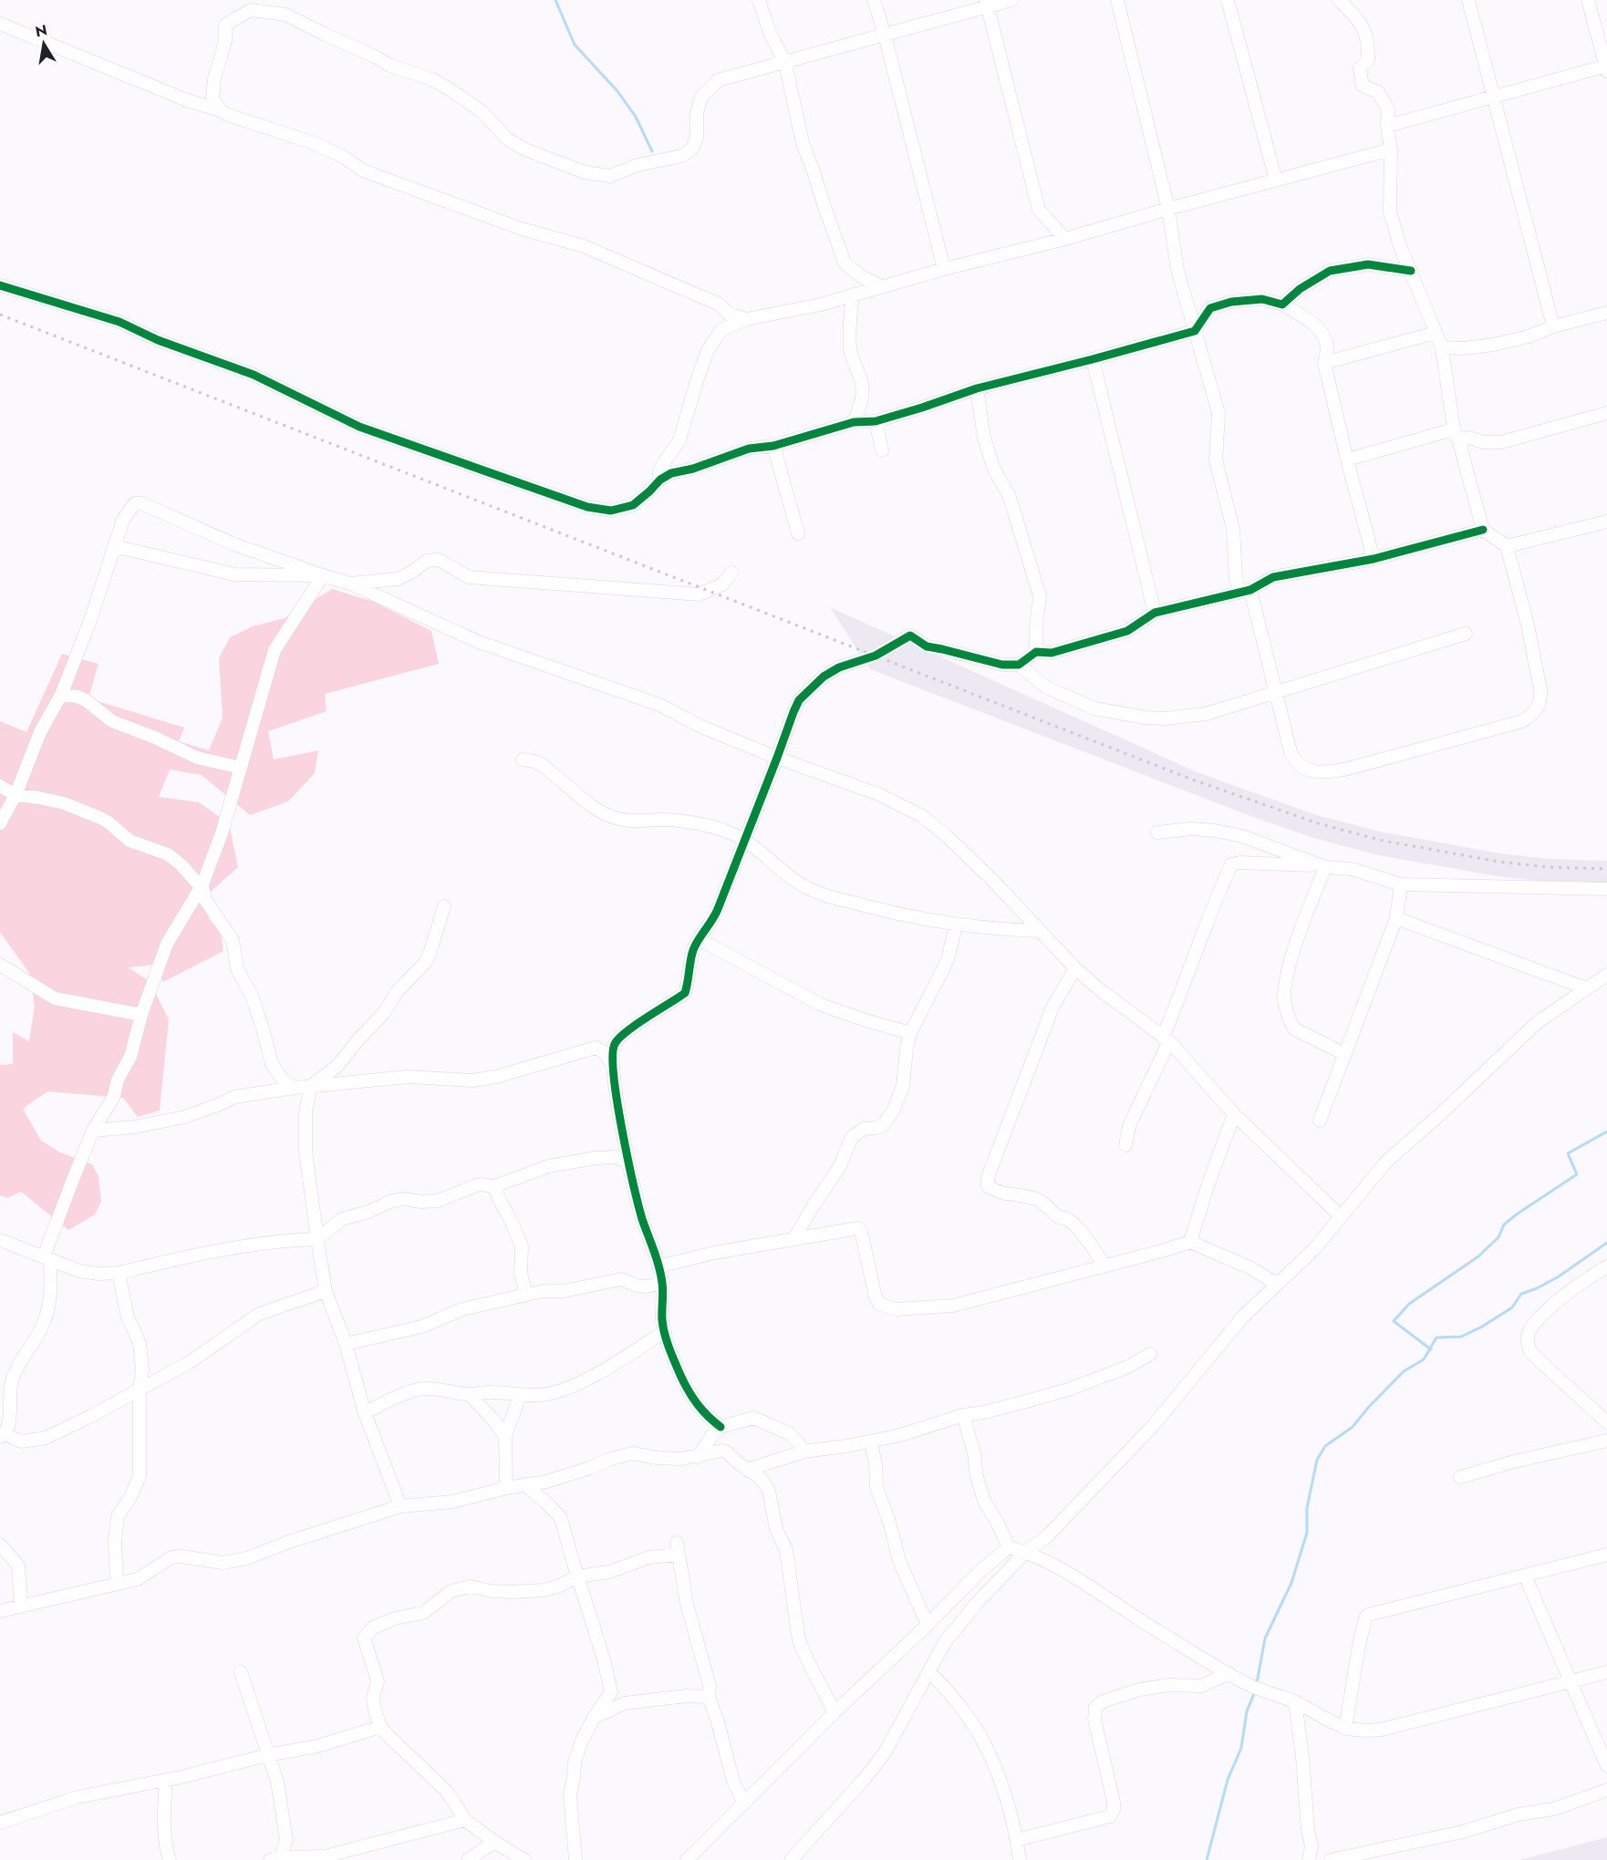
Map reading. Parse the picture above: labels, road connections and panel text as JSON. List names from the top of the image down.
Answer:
{
  "north": "top"
}
